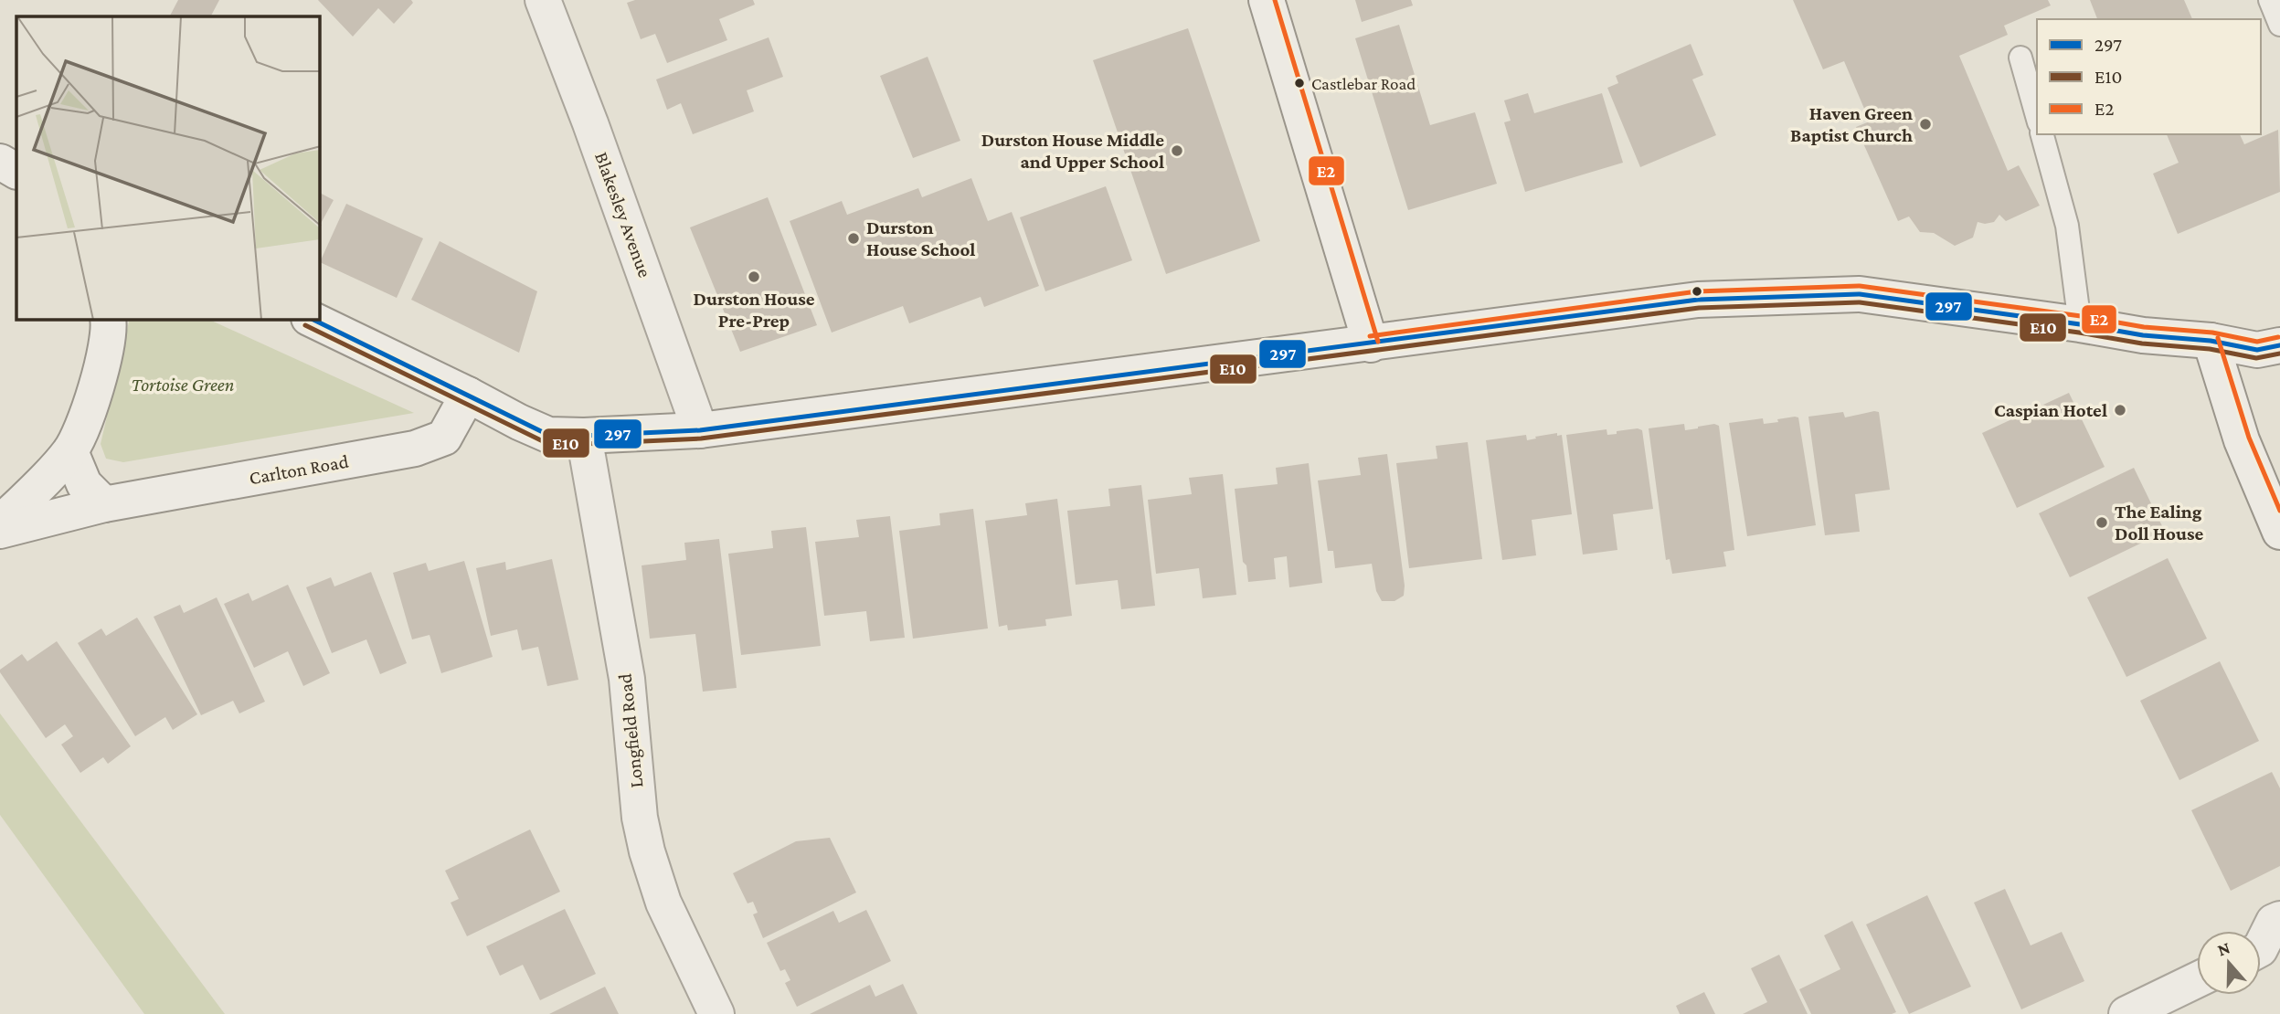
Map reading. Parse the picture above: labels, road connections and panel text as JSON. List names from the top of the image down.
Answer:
{
  "streets": {
    "street": ["Blakesley Avenue", "Carlton Road", "Longfield Road"]
  },
  "parks": ["Tortoise Green"],
  "places": [
    "Castlebar Road",
    "Haven Green Baptist Church",
    "Durston House Middle and Upper School",
    "Durston House School",
    "Durston House Pre-Prep",
    "Caspian Hotel",
    "The Ealing Doll House"
  ],
  "lines": ["transit line E2", "transit line 297", "transit line E10"],
  "legend": ["297", "E10", "E2"],
  "north": "top"
}
